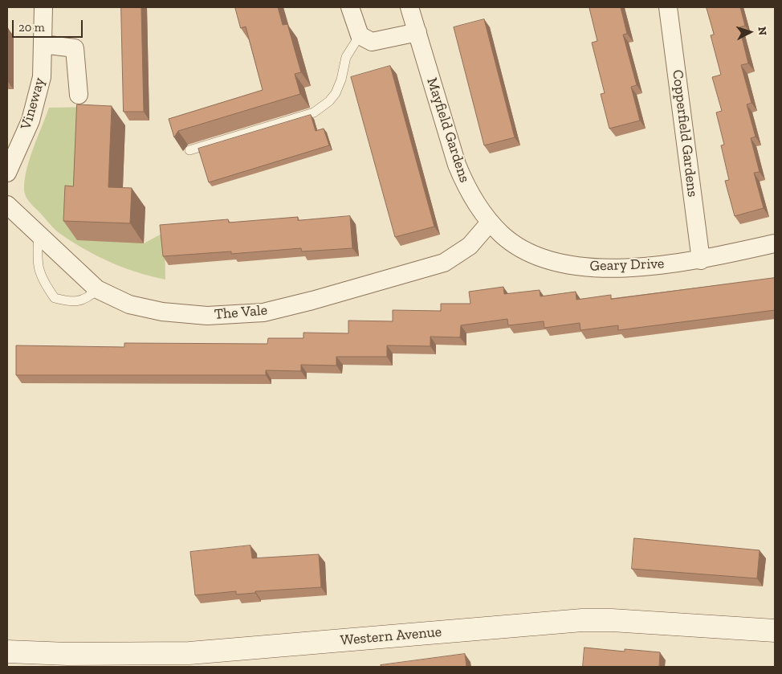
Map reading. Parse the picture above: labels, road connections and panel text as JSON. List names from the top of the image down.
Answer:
{
  "streets": {
    "street": [
      "Vineway",
      "Mayfield Gardens",
      "Copperfield Gardens",
      "Geary Drive",
      "The Vale",
      "Western Avenue"
    ]
  },
  "crossings": [
    ["Mayfield Gardens", "Geary Drive"],
    ["Mayfield Gardens", "The Vale"],
    ["Copperfield Gardens", "Geary Drive"],
    ["Geary Drive", "The Vale"]
  ],
  "scale_bar": "20 m",
  "north": "right"
}
